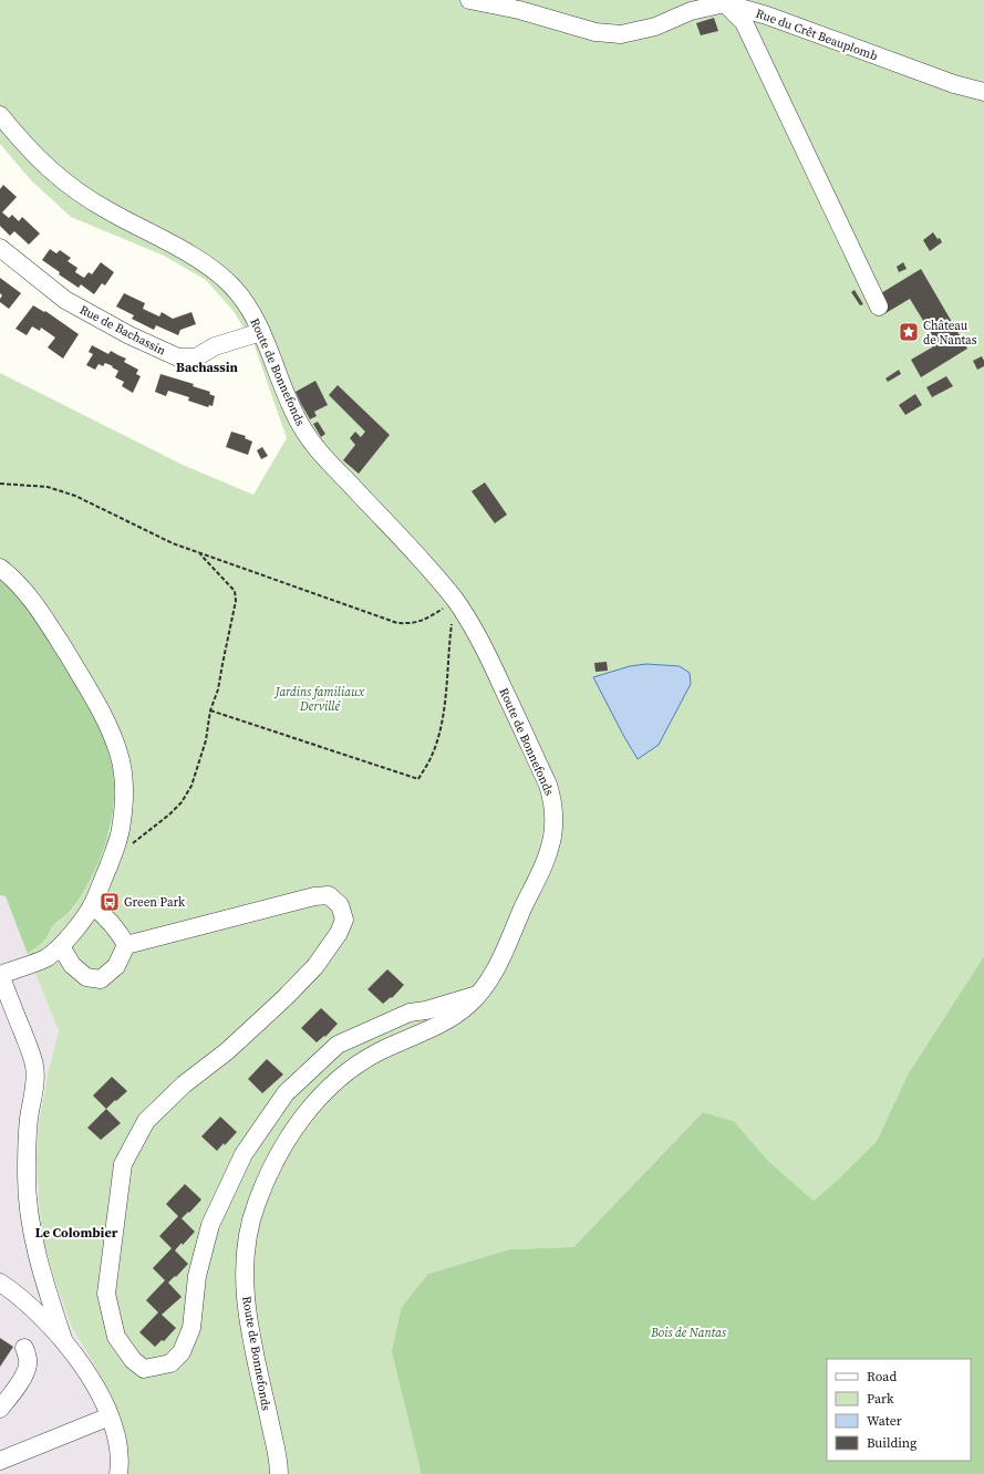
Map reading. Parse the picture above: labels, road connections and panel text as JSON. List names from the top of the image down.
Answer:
{
  "streets": {
    "street": ["Rue du Crêt Beauplomb", "Rue de Bachassin", "Route de Bonnefonds"]
  },
  "crossings": [
    ["Rue de Bachassin", "Route de Bonnefonds"]
  ],
  "districts": ["Bachassin", "Le Colombier"],
  "parks": ["Jardins familiaux Dervillé", "Bois de Nantas"],
  "places": {
    "place": ["Château de Nantas"],
    "bus stop": ["Green Park"]
  },
  "legend": [
    "Road",
    "Park",
    "Water",
    "Building"
  ]
}
